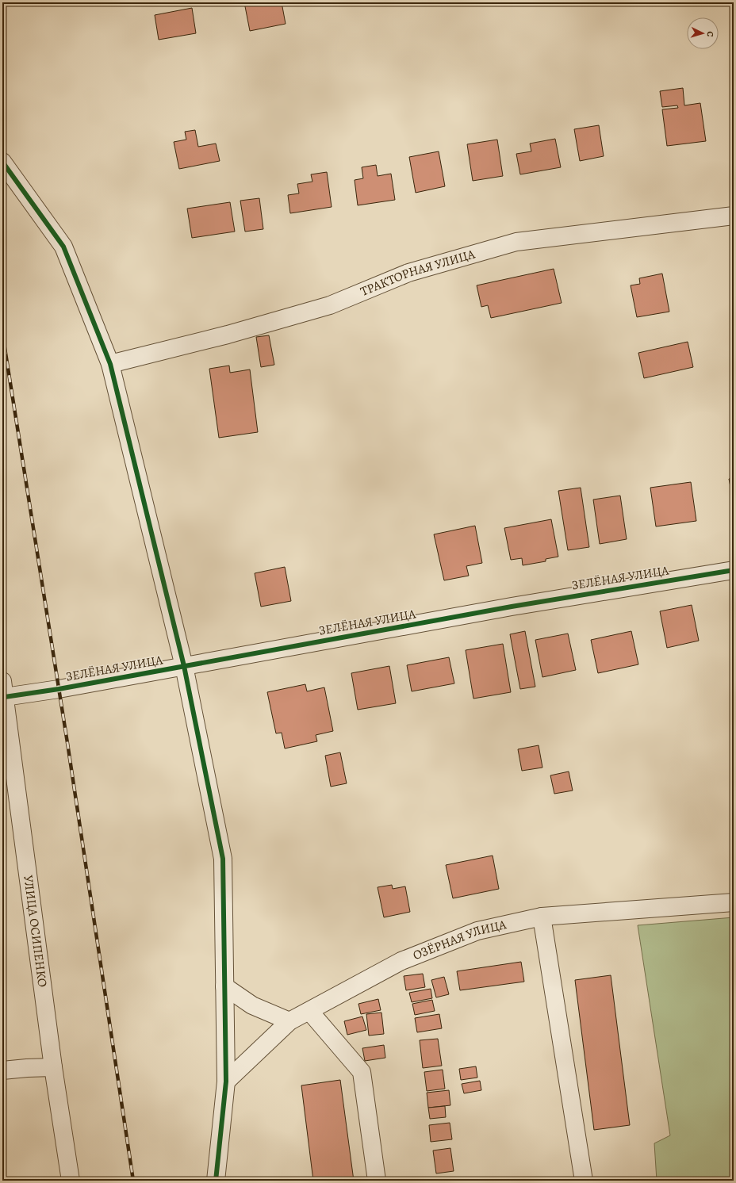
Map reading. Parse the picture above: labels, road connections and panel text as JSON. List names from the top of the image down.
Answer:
{
  "streets": {
    "street": [
      "ТРАКТОРНАЯ УЛИЦА",
      "ЗЕЛЁНАЯ УЛИЦА",
      "УЛИЦА ОСИПЕНКО",
      "ОЗЁРНАЯ УЛИЦА"
    ]
  },
  "crossings": [
    ["ЗЕЛЁНАЯ УЛИЦА", "УЛИЦА ОСИПЕНКО"]
  ],
  "north": "right"
}
